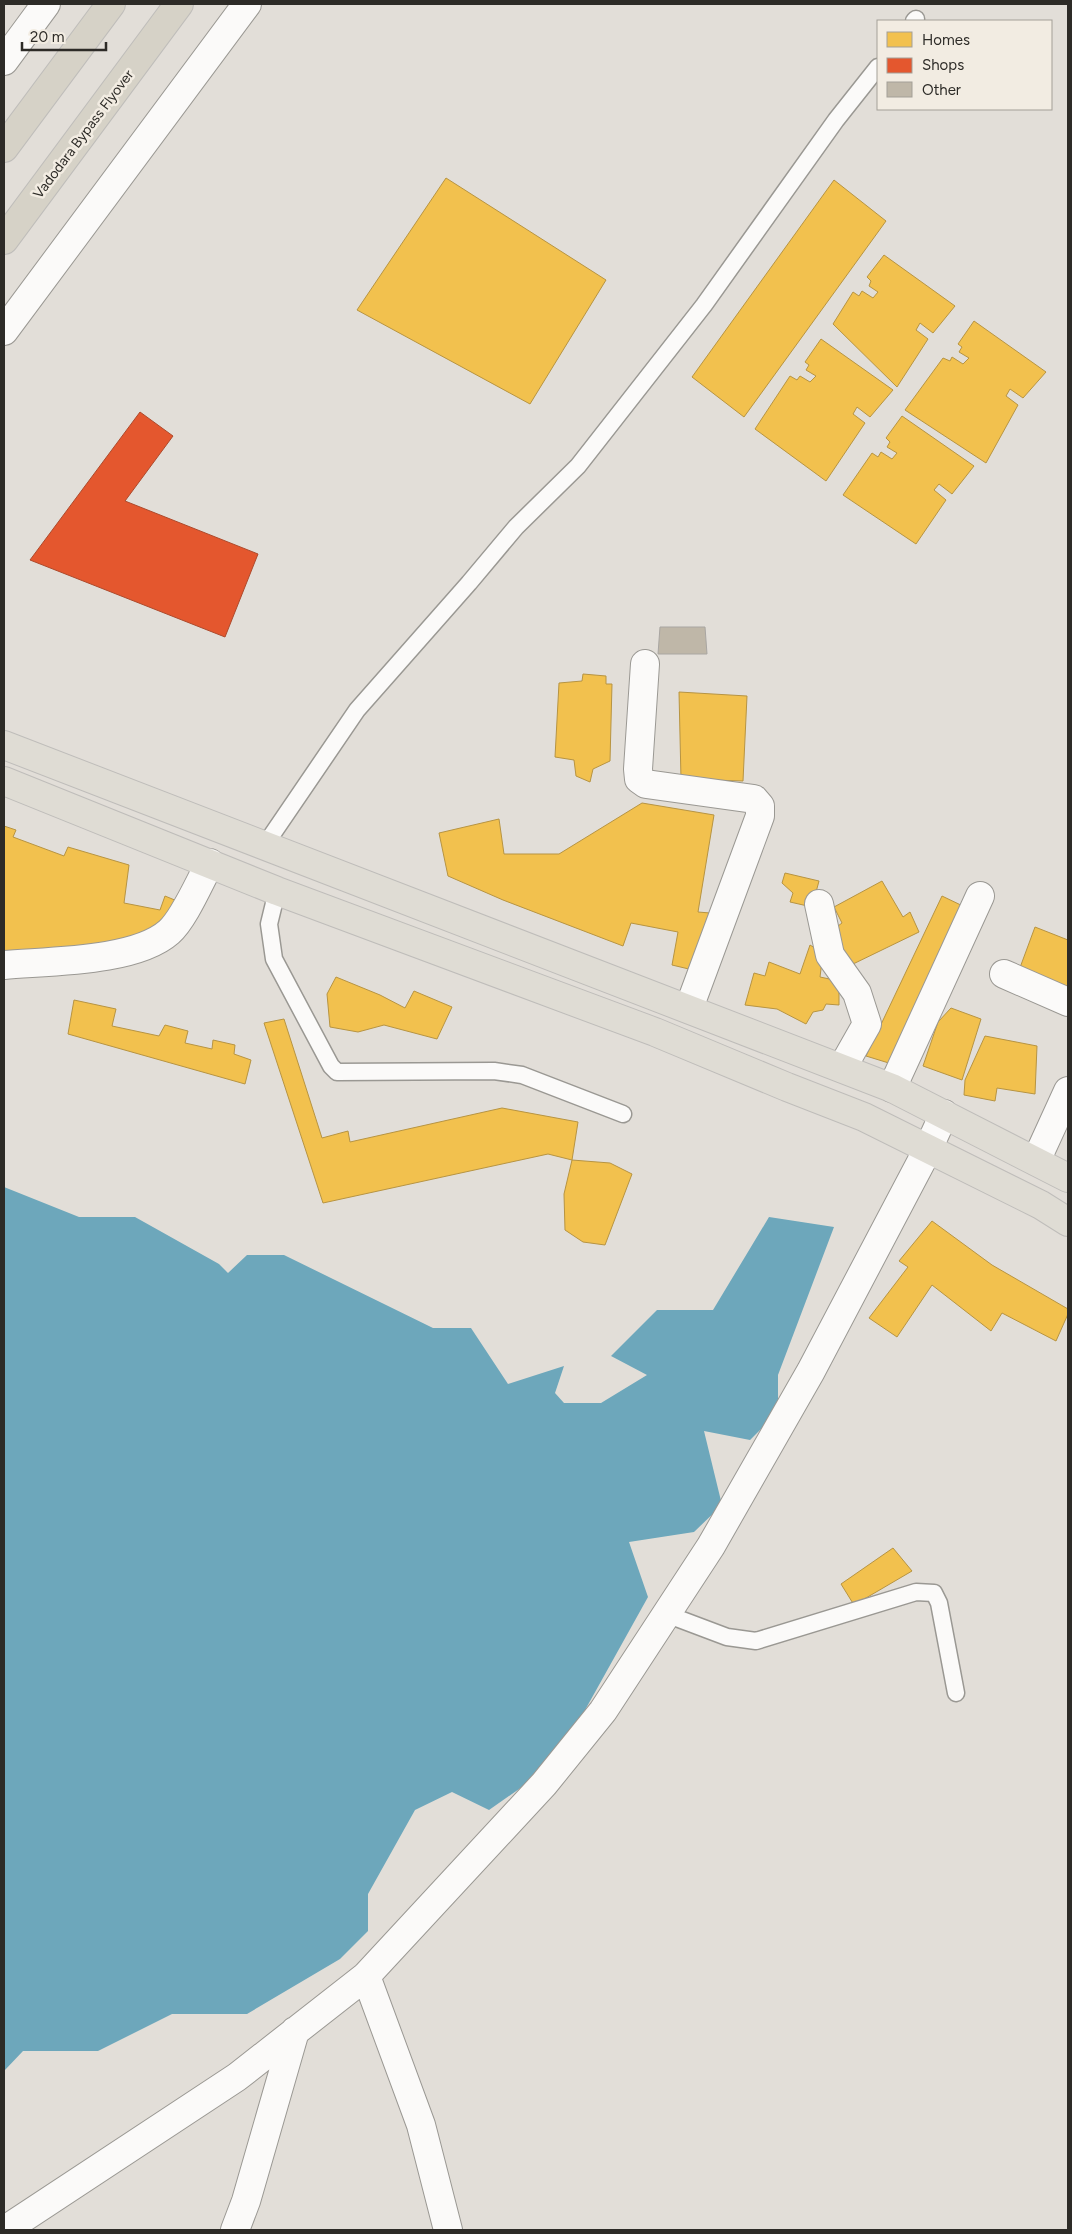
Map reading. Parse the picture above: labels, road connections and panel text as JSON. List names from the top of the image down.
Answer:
{
  "streets": {
    "highway": ["Vadodara Bypass Flyover"]
  },
  "legend": ["Homes", "Shops", "Other"],
  "scale_bar": "20 m"
}
